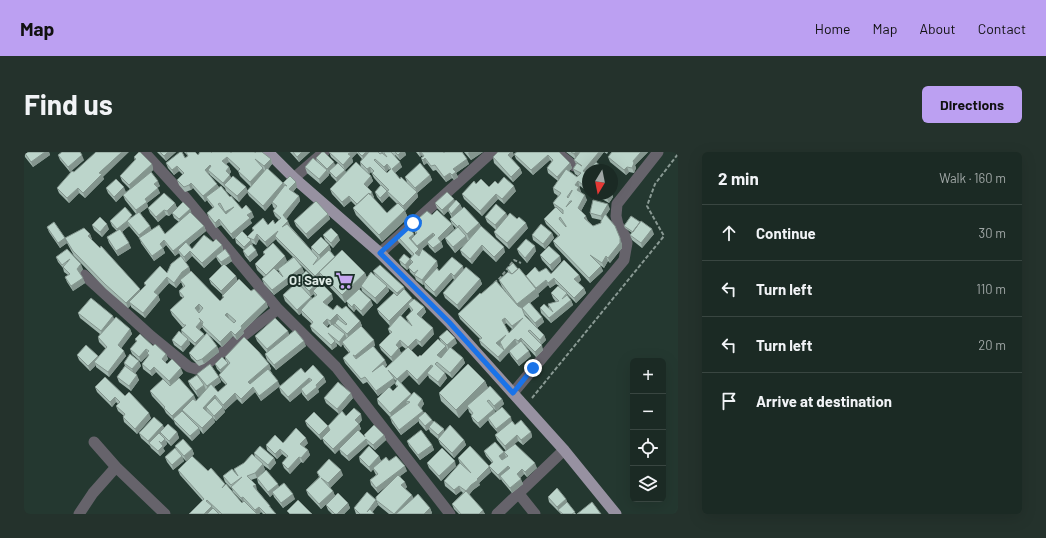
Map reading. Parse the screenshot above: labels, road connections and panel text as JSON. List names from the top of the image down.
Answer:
{
  "places": {
    "supermarket": ["O! Save"]
  },
  "north": "bottom",
  "page": {
    "header": "Map",
    "nav": [
      "Home",
      "Map",
      "About",
      "Contact"
    ],
    "buttons": "Directions",
    "title": "Find us",
    "heading": ["2 min", "Walk · 160 m"],
    "list": [
      ["Continue", "30 m"],
      ["Turn left", "110 m"],
      ["Turn left", "20 m"],
      "Arrive at destination"
    ],
    "map_buttons": ["+", "−"]
  }
}
